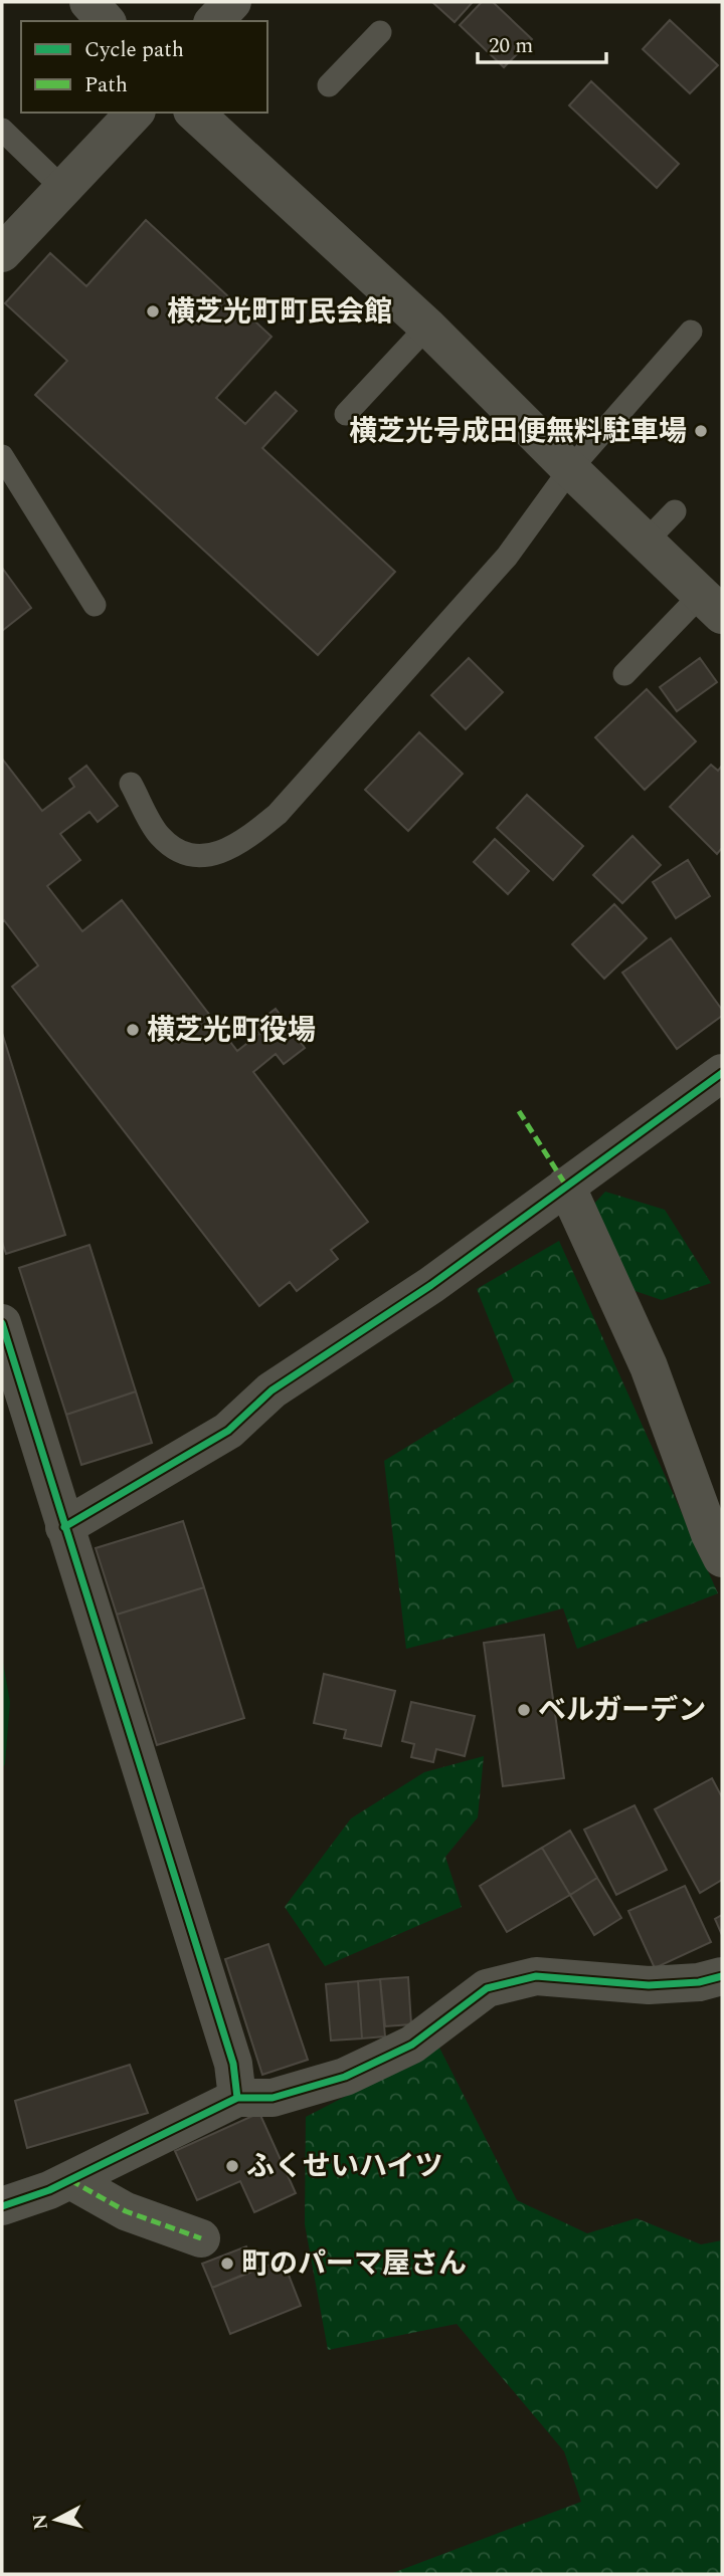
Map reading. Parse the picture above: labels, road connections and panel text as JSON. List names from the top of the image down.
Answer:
{
  "places": [
    "横芝光町町民会館",
    "横芝光号成田便無料駐車場",
    "横芝光町役場",
    "ベルガーデン",
    "ふくせいハイツ",
    "町のパーマ屋さん"
  ],
  "legend": ["Cycle path", "Path"],
  "scale_bar": "20 m",
  "north": "left"
}
